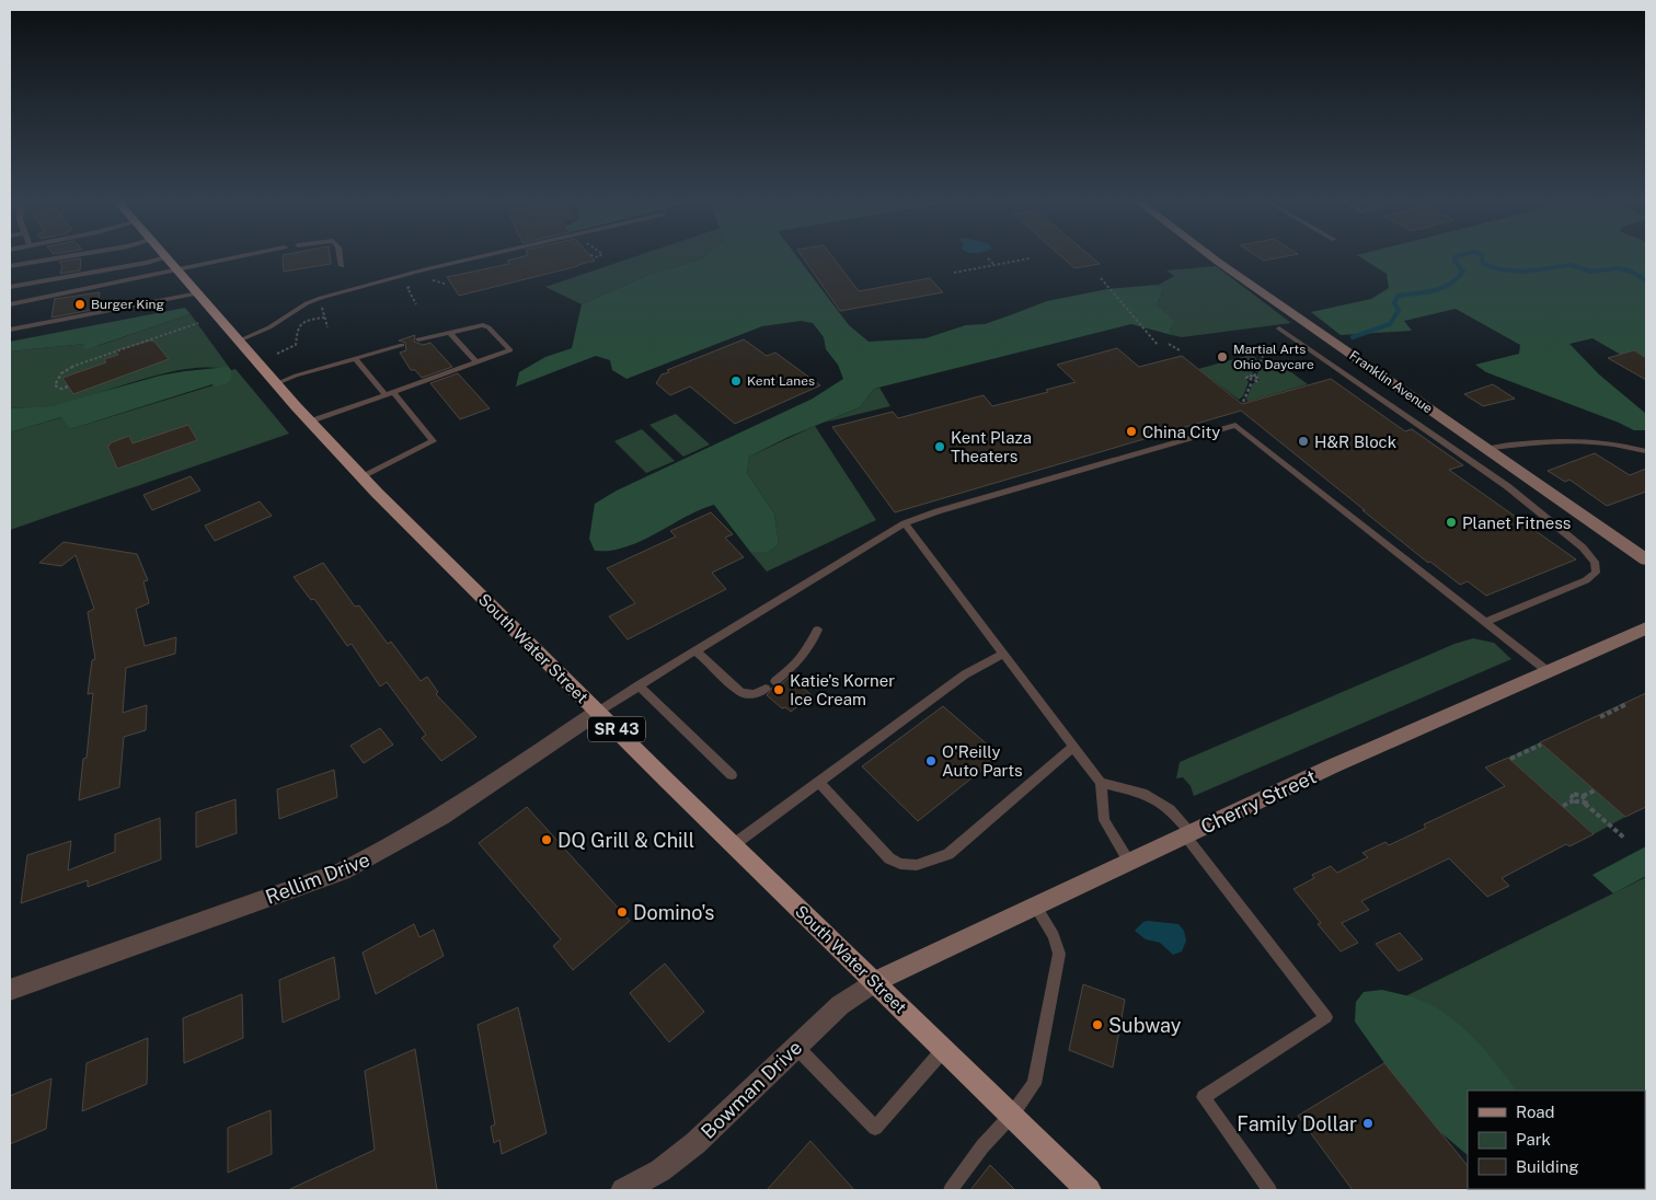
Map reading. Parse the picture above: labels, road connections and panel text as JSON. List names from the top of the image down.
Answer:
{
  "streets": {
    "main road": ["South Water Street", "SR 43"],
    "street": [
      "Franklin Avenue",
      "Cherry Street",
      "Rellim Drive",
      "Bowman Drive"
    ]
  },
  "crossings": [
    ["South Water Street", "Cherry Street"],
    ["South Water Street", "Rellim Drive"],
    ["South Water Street", "Bowman Drive"],
    ["Cherry Street", "Bowman Drive"]
  ],
  "places": [
    "Burger King",
    "Martial Arts Ohio Daycare",
    "Kent Lanes",
    "China City",
    "H&R Block",
    "Kent Plaza Theaters",
    "Planet Fitness",
    "Katie's Korner Ice Cream",
    "O'Reilly Auto Parts",
    "DQ Grill & Chill",
    "Domino's",
    "Subway",
    "Family Dollar"
  ],
  "legend": ["Road", "Park", "Building"]
}
